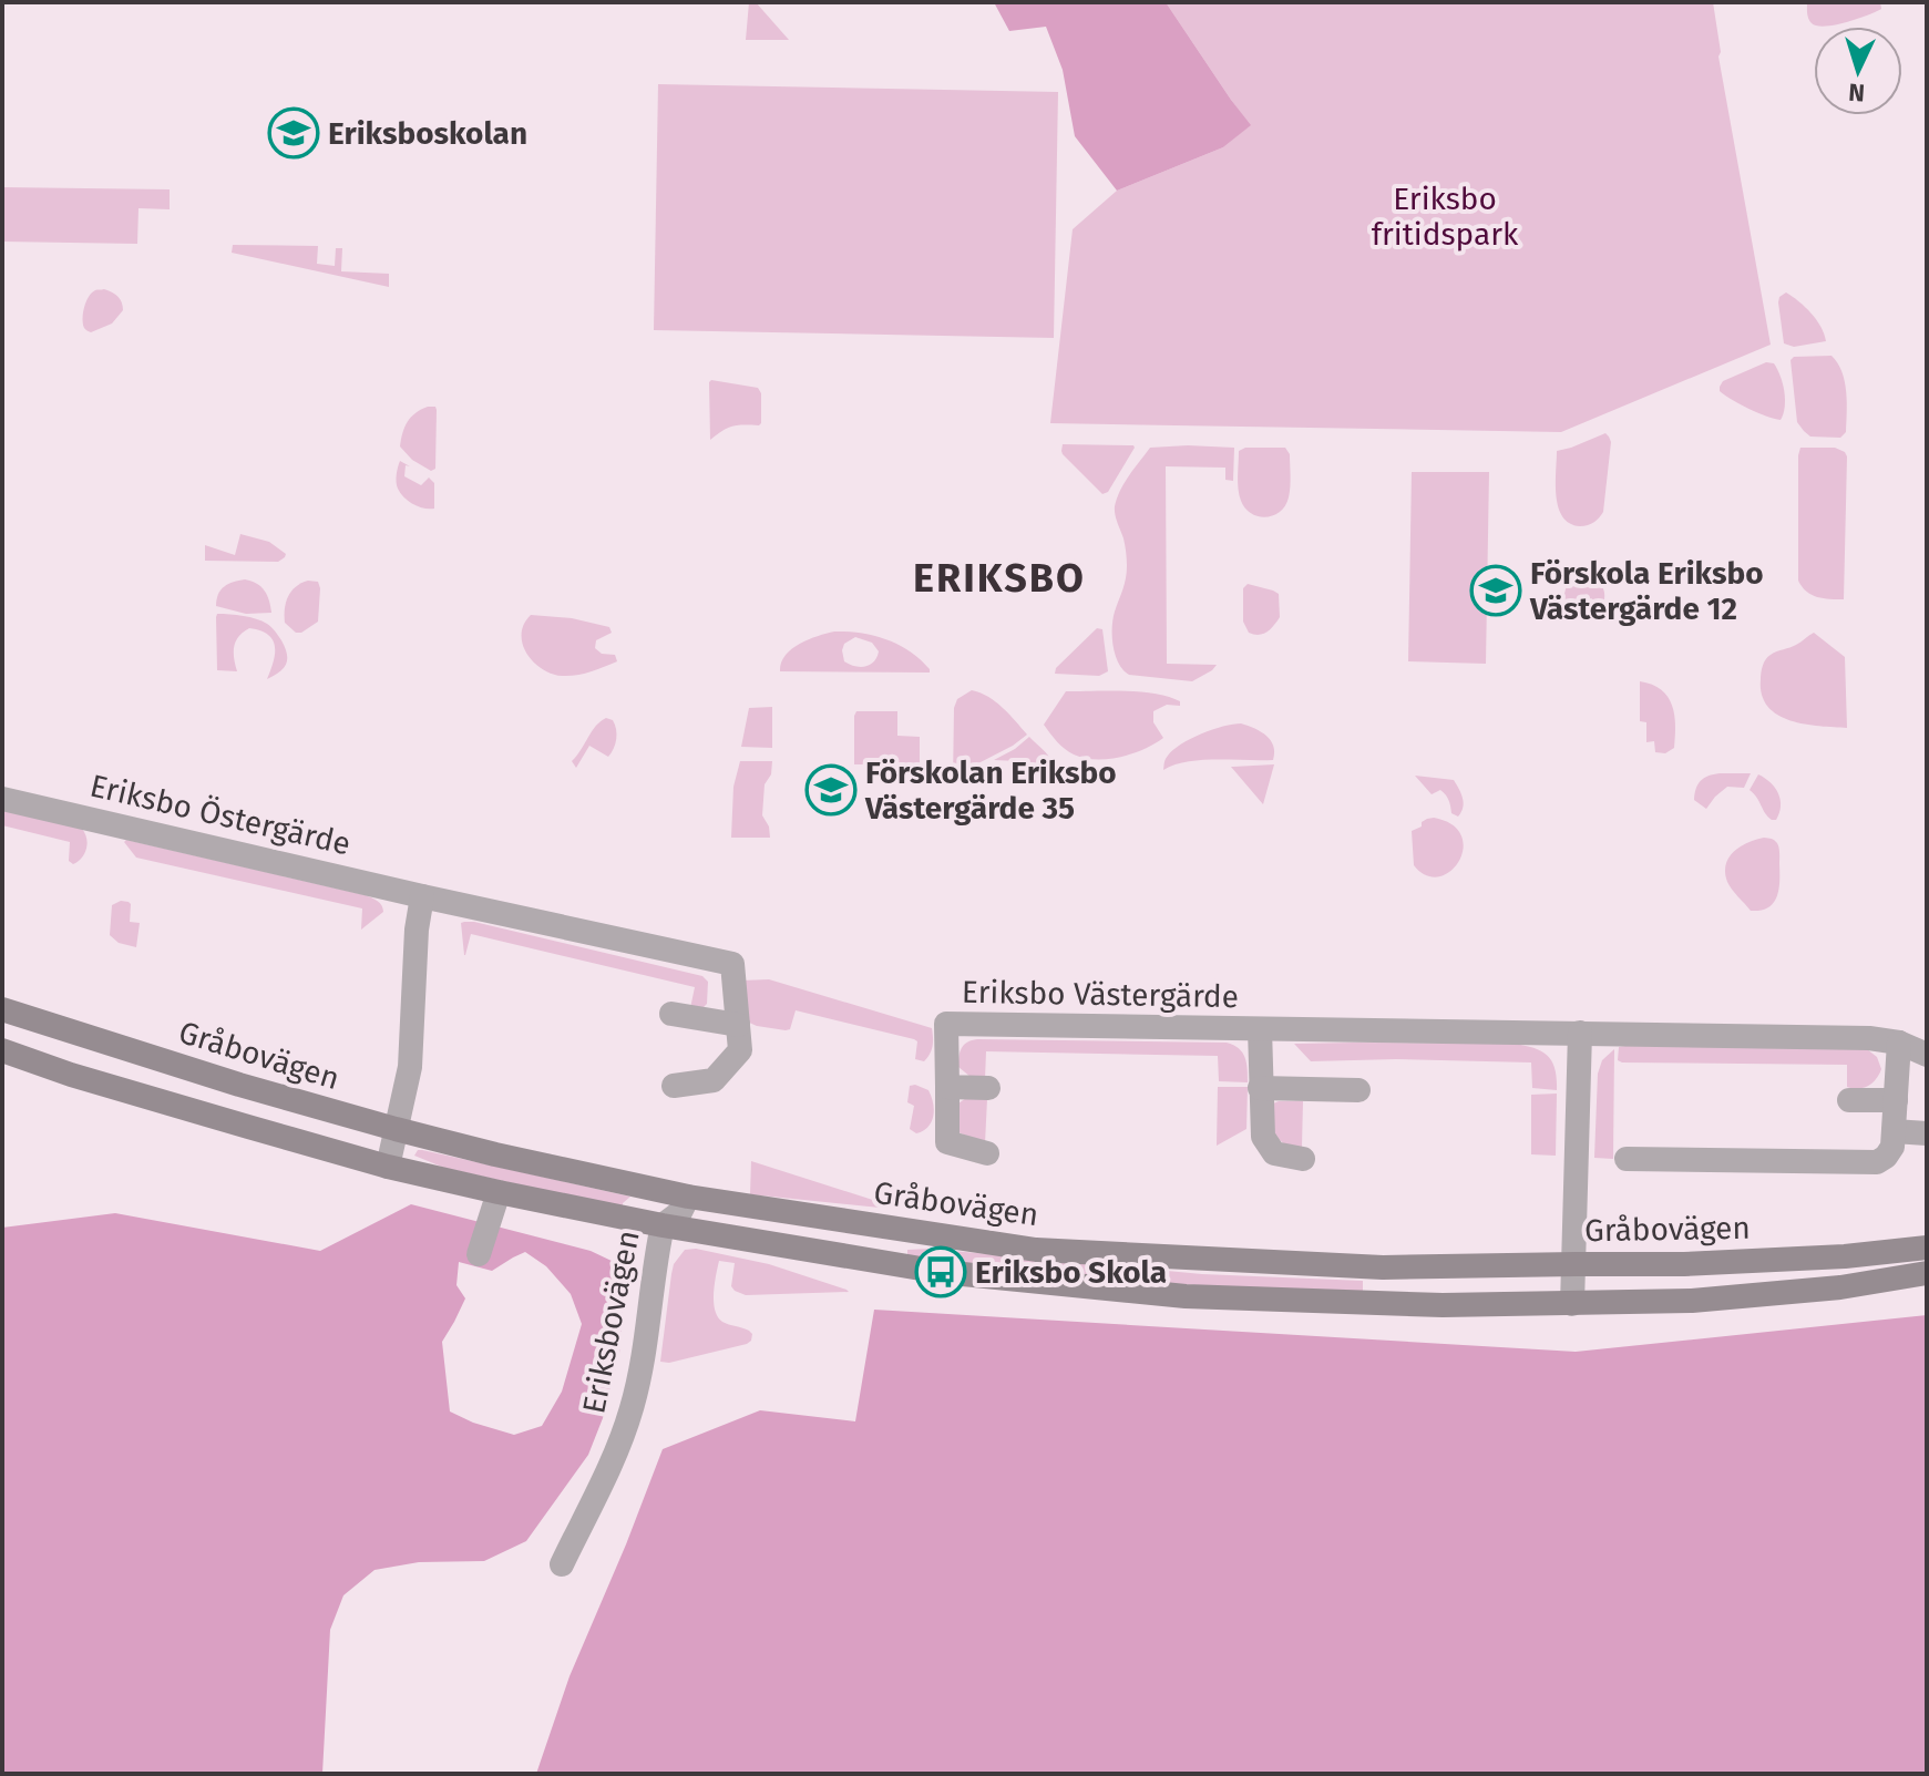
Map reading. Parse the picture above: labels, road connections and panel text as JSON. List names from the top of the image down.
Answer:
{
  "streets": {
    "main road": ["Gråbovägen"],
    "street": ["Eriksbo Östergärde", "Eriksbo Västergärde", "Eriksbovägen"]
  },
  "crossings": [
    ["Gråbovägen", "Eriksbovägen"]
  ],
  "districts": ["ERIKSBO"],
  "parks": ["Eriksbo fritidspark"],
  "places": {
    "school or university": ["Eriksboskolan", "Förskola Eriksbo Västergärde 12", "Förskolan Eriksbo Västergärde 35"],
    "bus stop": ["Eriksbo Skola"]
  },
  "north": "bottom"
}
